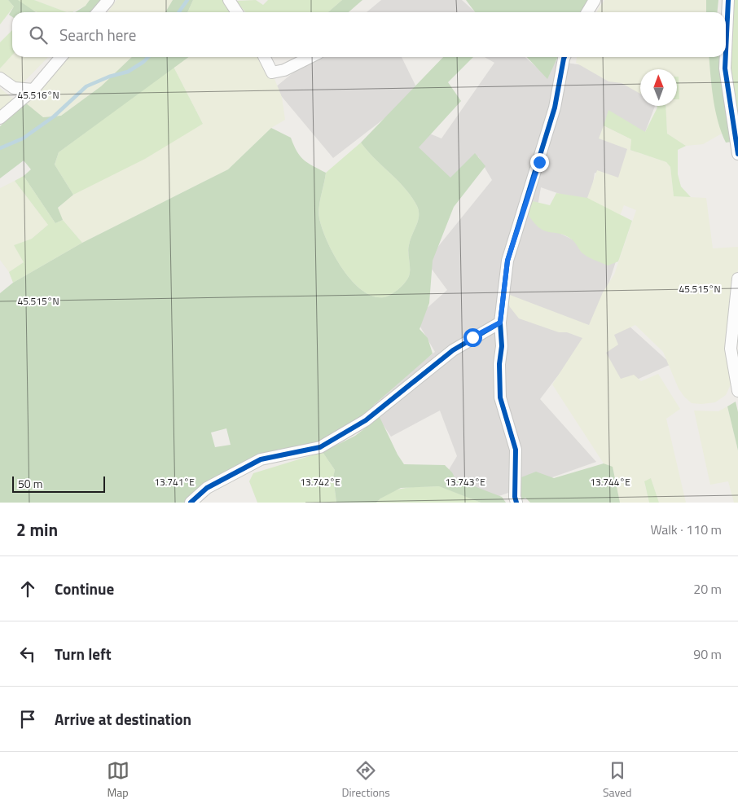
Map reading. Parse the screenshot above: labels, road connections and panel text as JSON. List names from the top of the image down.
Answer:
{
  "scale_bar": "50 m",
  "north": "top",
  "page": {
    "search": "Search here",
    "scale": "50 m",
    "heading": ["2 min", "Walk · 110 m"],
    "list": [
      ["Continue", "20 m"],
      ["Turn left", "90 m"],
      "Arrive at destination"
    ],
    "nav": ["Map", "Directions", "Saved"]
  },
  "coordinates": [
    "45.516°N",
    "45.515°N",
    "13.741°E",
    "13.742°E",
    "13.743°E",
    "13.744°E"
  ]
}
